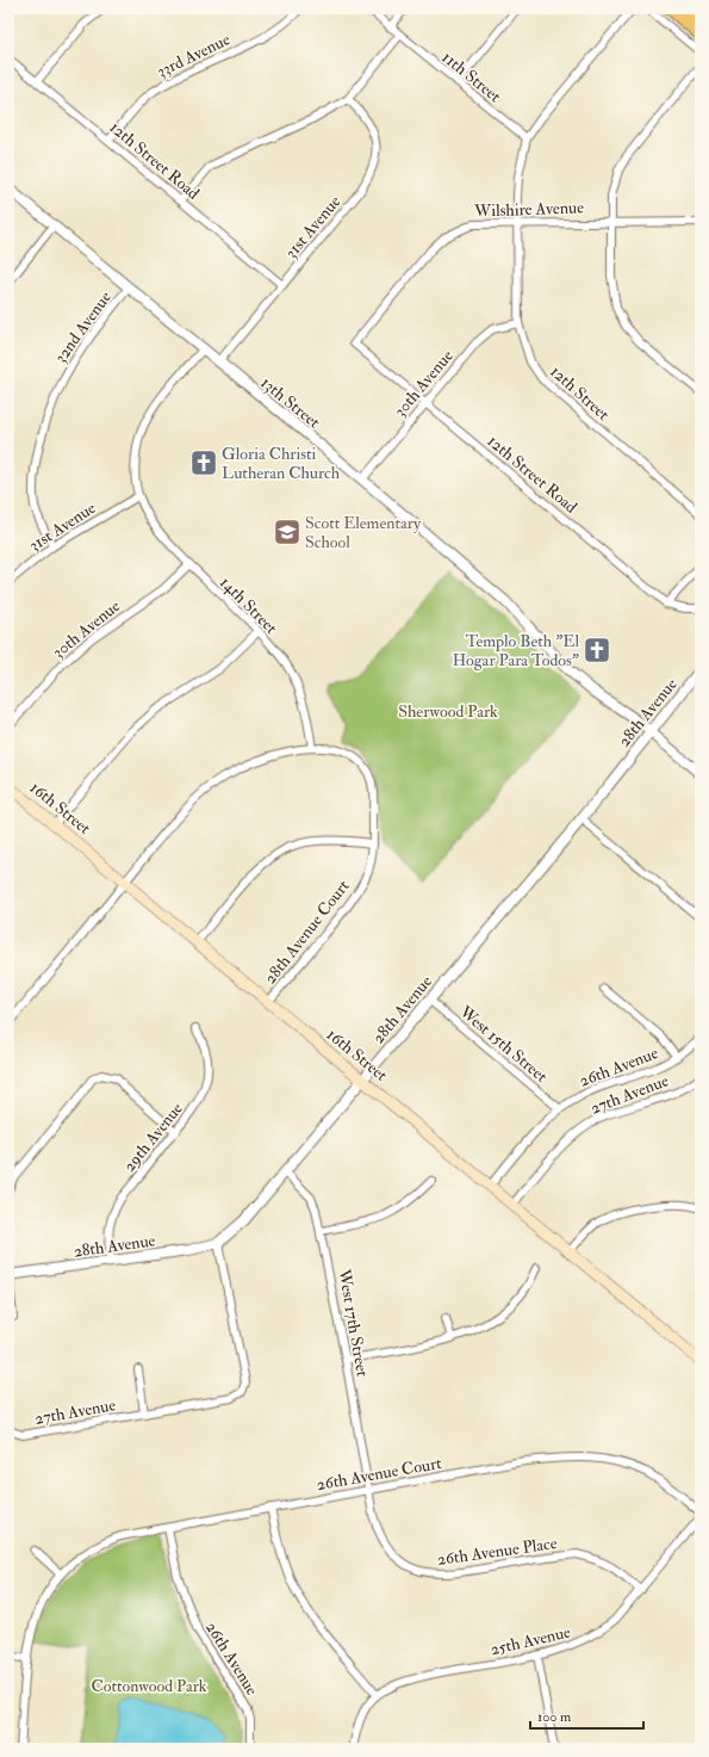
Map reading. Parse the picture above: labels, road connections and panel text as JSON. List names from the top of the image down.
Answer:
{
  "streets": {
    "main road": ["16th Street"],
    "street": [
      "33rd Avenue",
      "11th Street",
      "12th Street Road",
      "Wilshire Avenue",
      "31st Avenue",
      "32nd Avenue",
      "30th Avenue",
      "12th Street",
      "13th Street",
      "14th Street",
      "28th Avenue",
      "28th Avenue Court",
      "West 15th Street",
      "26th Avenue",
      "27th Avenue",
      "29th Avenue",
      "West 17th Street",
      "26th Avenue Court",
      "26th Avenue Place",
      "25th Avenue"
    ]
  },
  "crossings": [
    ["33rd Avenue", "12th Street Road"],
    ["11th Street", "12th Street"],
    ["12th Street Road", "Wilshire Avenue"],
    ["12th Street Road", "31st Avenue"],
    ["12th Street Road", "30th Avenue"],
    ["Wilshire Avenue", "12th Street"],
    ["31st Avenue", "32nd Avenue"],
    ["31st Avenue", "13th Street"],
    ["31st Avenue", "14th Street"],
    ["32nd Avenue", "13th Street"],
    ["30th Avenue", "12th Street"],
    ["30th Avenue", "13th Street"],
    ["30th Avenue", "14th Street"],
    ["13th Street", "28th Avenue"],
    ["14th Street", "28th Avenue Court"],
    ["28th Avenue", "16th Street"],
    ["28th Avenue", "West 15th Street"],
    ["28th Avenue", "27th Avenue"],
    ["28th Avenue", "29th Avenue"],
    ["28th Avenue", "West 17th Street"],
    ["16th Street", "28th Avenue Court"],
    ["16th Street", "26th Avenue"],
    ["16th Street", "27th Avenue"],
    ["West 15th Street", "26th Avenue"],
    ["26th Avenue", "26th Avenue Court"],
    ["West 17th Street", "26th Avenue Court"],
    ["West 17th Street", "26th Avenue Place"],
    ["26th Avenue Court", "26th Avenue Place"],
    ["26th Avenue Place", "25th Avenue"]
  ],
  "parks": ["Sherwood Park", "Cottonwood Park"],
  "places": {
    "church": ["Gloria Christi Lutheran Church", "Templo Beth \"El Hogar Para Todos\""],
    "school or university": ["Scott Elementary School"]
  },
  "scale_bar": "100 m"
}
